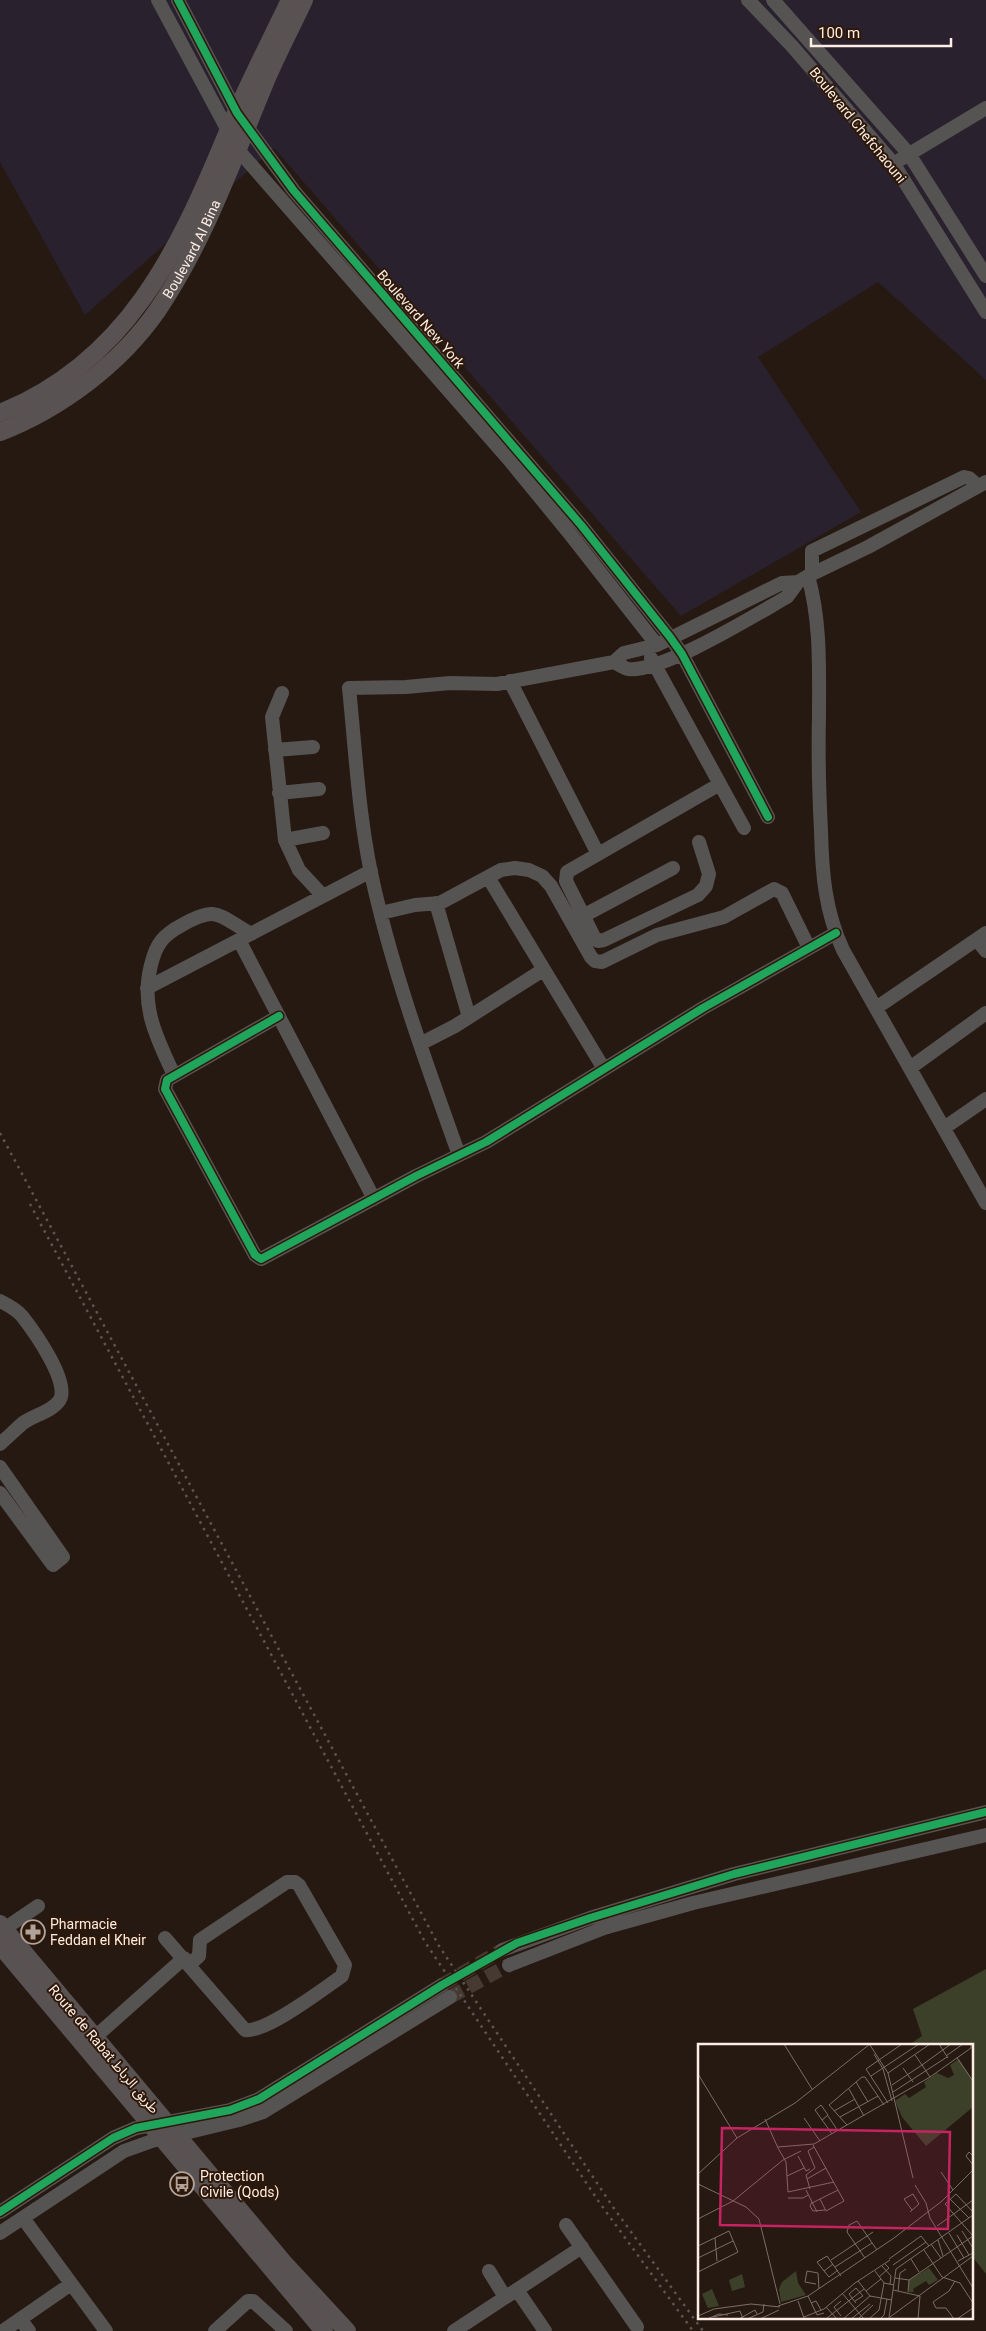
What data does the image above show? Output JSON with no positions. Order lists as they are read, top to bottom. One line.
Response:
{"streets":{"main road":["Boulevard Al Bina","Route de Rabat طريق الرباط"],"street":["Boulevard Chefchaouni","Boulevard New York"]},"crossings":[["Boulevard Al Bina","Boulevard New York"]],"places":{"pharmacy":["Pharmacie Feddan el Kheir"],"bus stop":["Protection Civile (Qods)"]},"scale_bar":"100 m"}
